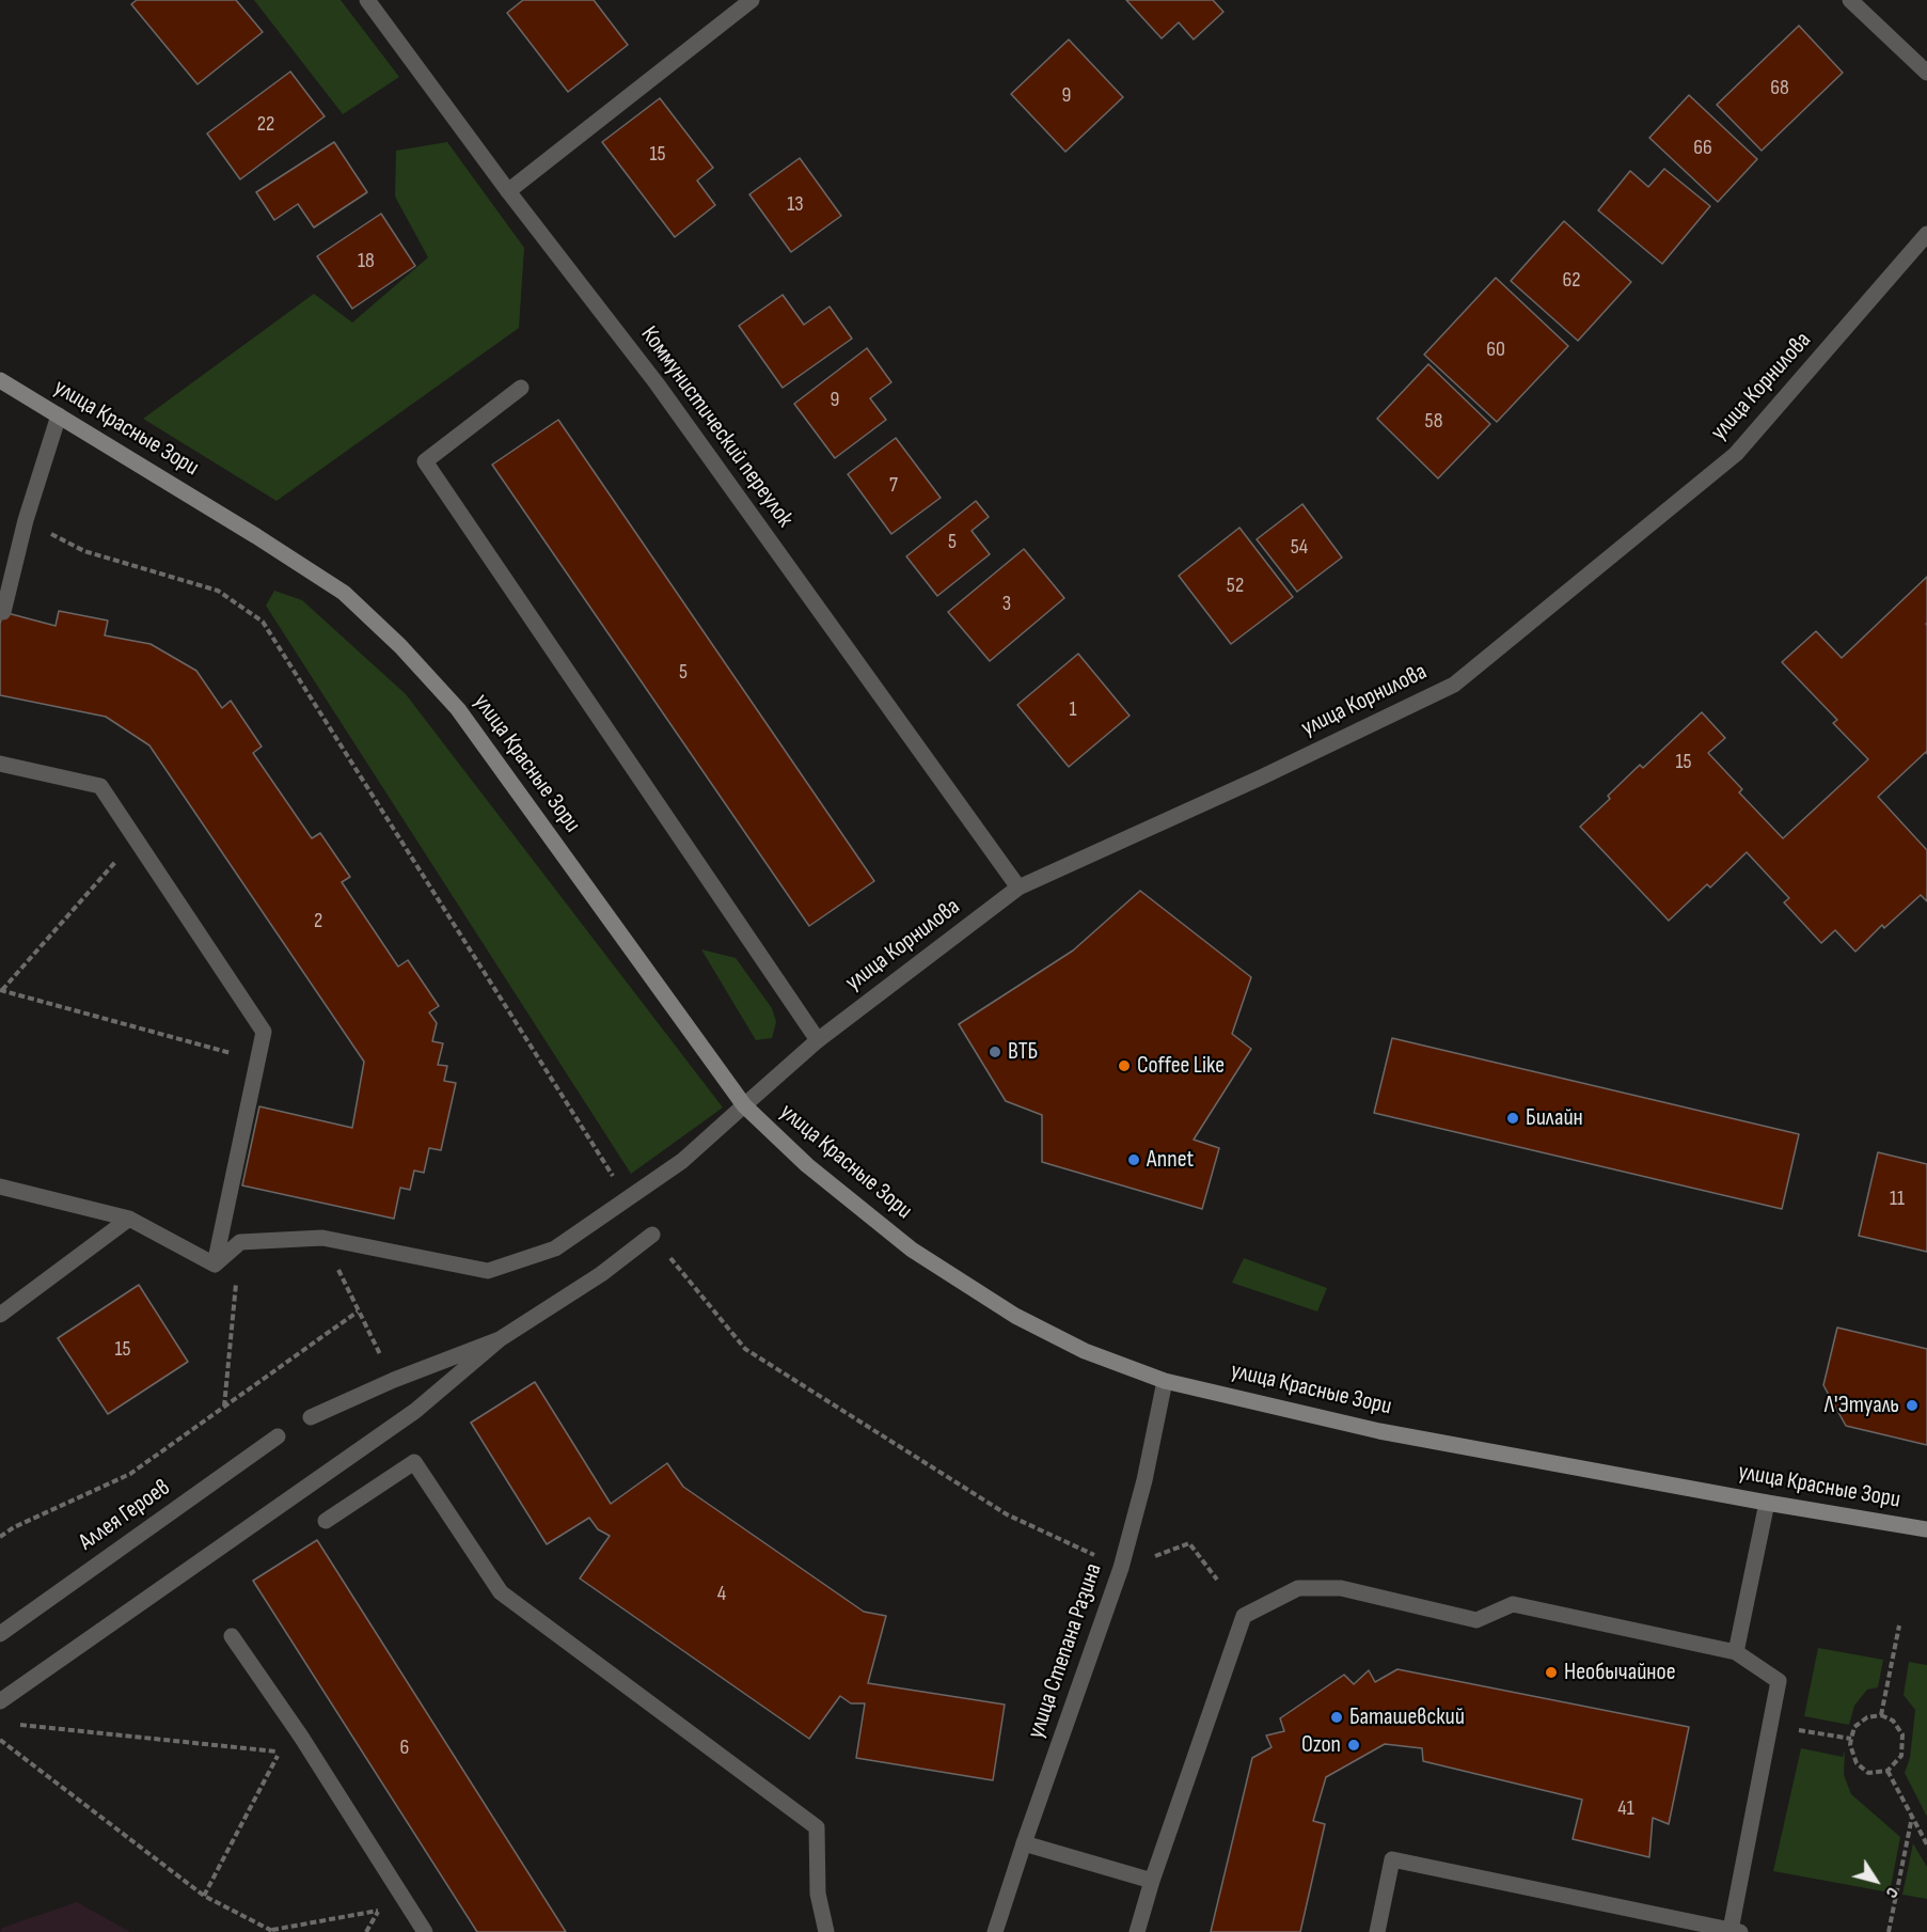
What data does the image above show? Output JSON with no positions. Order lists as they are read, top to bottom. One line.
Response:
{"streets":{"main road":["улица Красные Зори"],"street":["улица Корнилова","Коммунистический переулок","Аллея Героев","улица Степана Разина"]},"crossings":[["улица Корнилова","Коммунистический переулок"],["улица Корнилова","улица Красные Зори"],["улица Красные Зори","улица Степана Разина"]],"places":["ВТБ","Coffee Like","Билайн","Annet","Л'Этуаль","Необычайное","Баташевский","Ozon"],"house_numbers":["68","9","22","66","15","13","18","62","60","9","58","7","5","54","52","3","5","1","15","2","11","15","4","6","41"],"north":"bottom right"}
